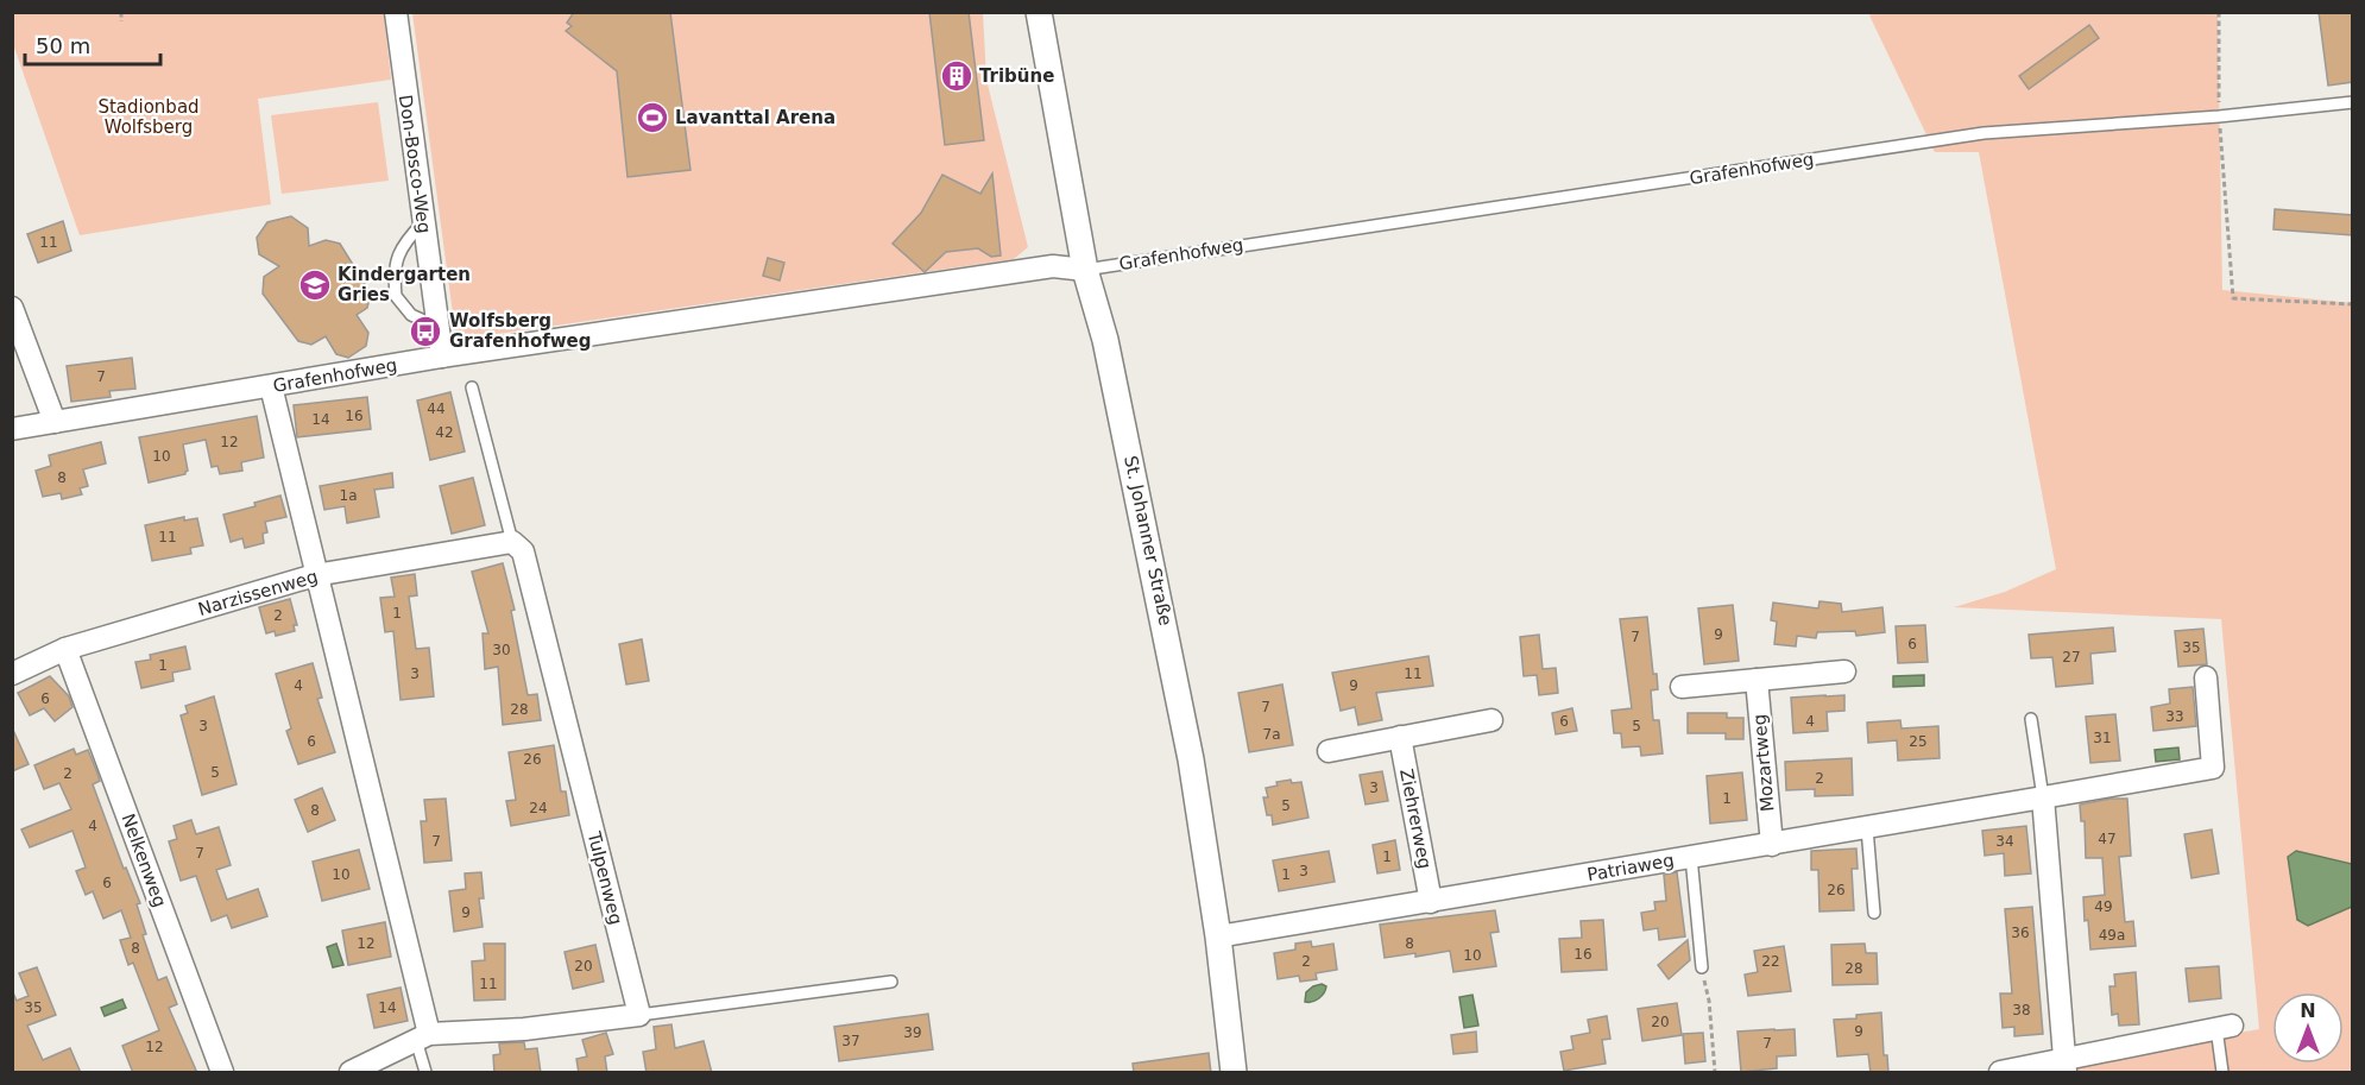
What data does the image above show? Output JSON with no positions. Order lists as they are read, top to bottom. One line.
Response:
{"streets":{"street":["Don-Bosco-Weg","Grafenhofweg","St. Johanner Straße","Narzissenweg","Mozartweg","Ziehrerweg","Nelkenweg","Patriaweg","Tulpenweg"]},"crossings":[["Don-Bosco-Weg","Grafenhofweg"],["Grafenhofweg","St. Johanner Straße"],["St. Johanner Straße","Patriaweg"],["Narzissenweg","Nelkenweg"],["Narzissenweg","Tulpenweg"],["Mozartweg","Patriaweg"],["Ziehrerweg","Patriaweg"]],"parks":["Stadionbad Wolfsberg"],"places":{"building":["Tribüne"],"sports":["Lavanttal Arena"],"school or university":["Kindergarten Gries"],"bus stop":["Wolfsberg Grafenhofweg"]},"house_numbers":["11","7","44","16","14","42","12","10","8","1a","11","1","2","9","7","6","35","30","27","1","3","11","4","9","6","7","28","33","6","4","3","5","7a","31","6","25","26","5","2","2","3","1","5","24","8","4","47","7","34","7","1","3","10","1","6","26","49","9","36","49a","12","8","8","16","10","2","22","20","28","11","35","14","38","20","9","39","37","7","12"],"scale_bar":"50 m","north":"top"}
